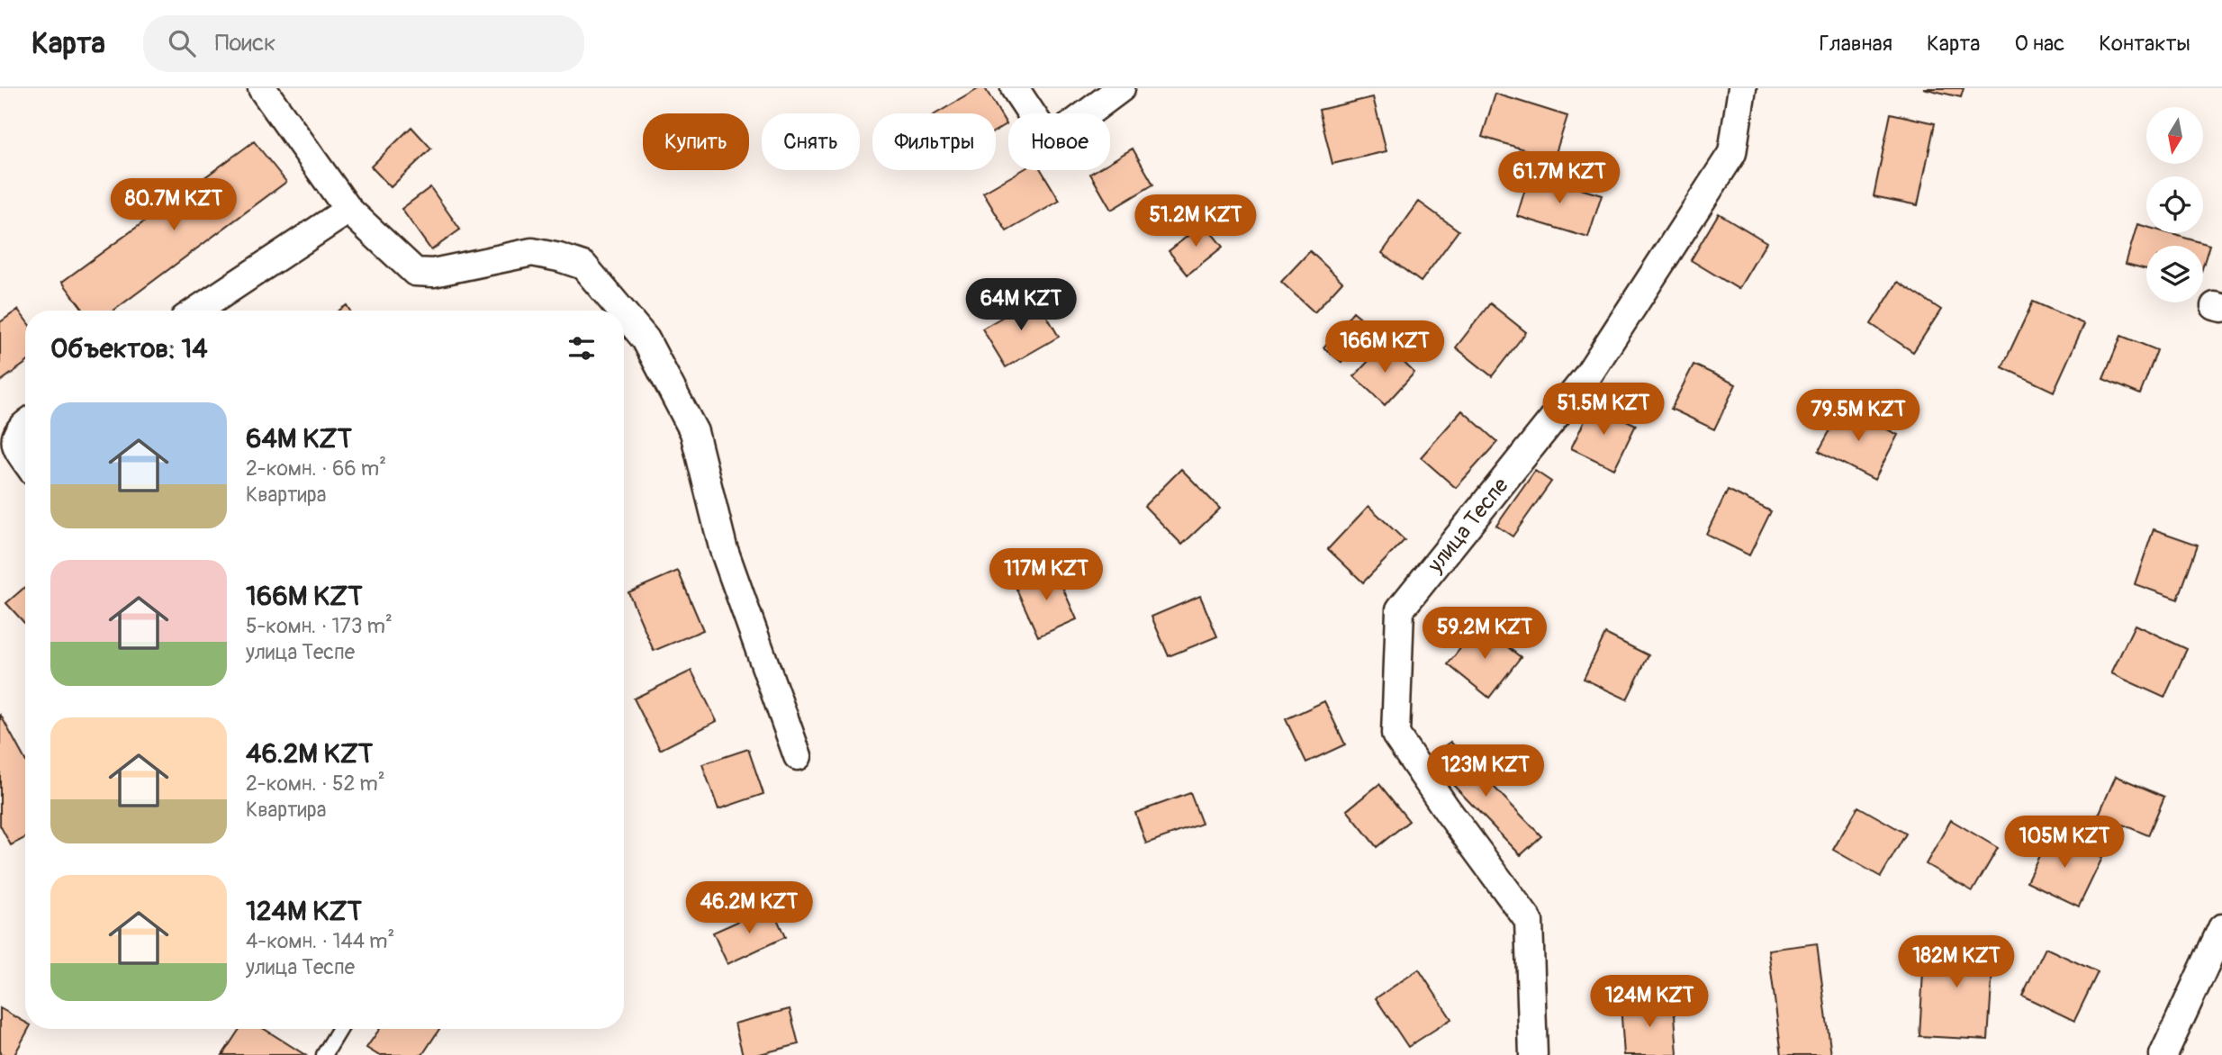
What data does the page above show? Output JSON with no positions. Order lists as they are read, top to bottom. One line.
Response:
{"streets":{"street":["улица Теспе"]},"north":"bottom","page":{"header":"Карта","search":"Поиск","nav":["Главная","Карта","О нас","Контакты"],"chip":["Купить","Снять","Фильтры","Новое"],"price":["61.7M KZT","80.7M KZT","51.2M KZT","64M KZT","166M KZT","51.5M KZT","79.5M KZT","117M KZT","59.2M KZT","123M KZT","105M KZT","46.2M KZT","182M KZT","124M KZT"],"heading":"Объектов: 14","list":[{"name":"64M KZT","note":"2-комн. · 66 m² · Квартира"},{"name":"166M KZT","note":"5-комн. · 173 m² · улица Теспе"},{"name":"46.2M KZT","note":"2-комн. · 52 m² · Квартира"},{"name":"124M KZT","note":"4-комн. · 144 m² · улица Теспе"}]}}
